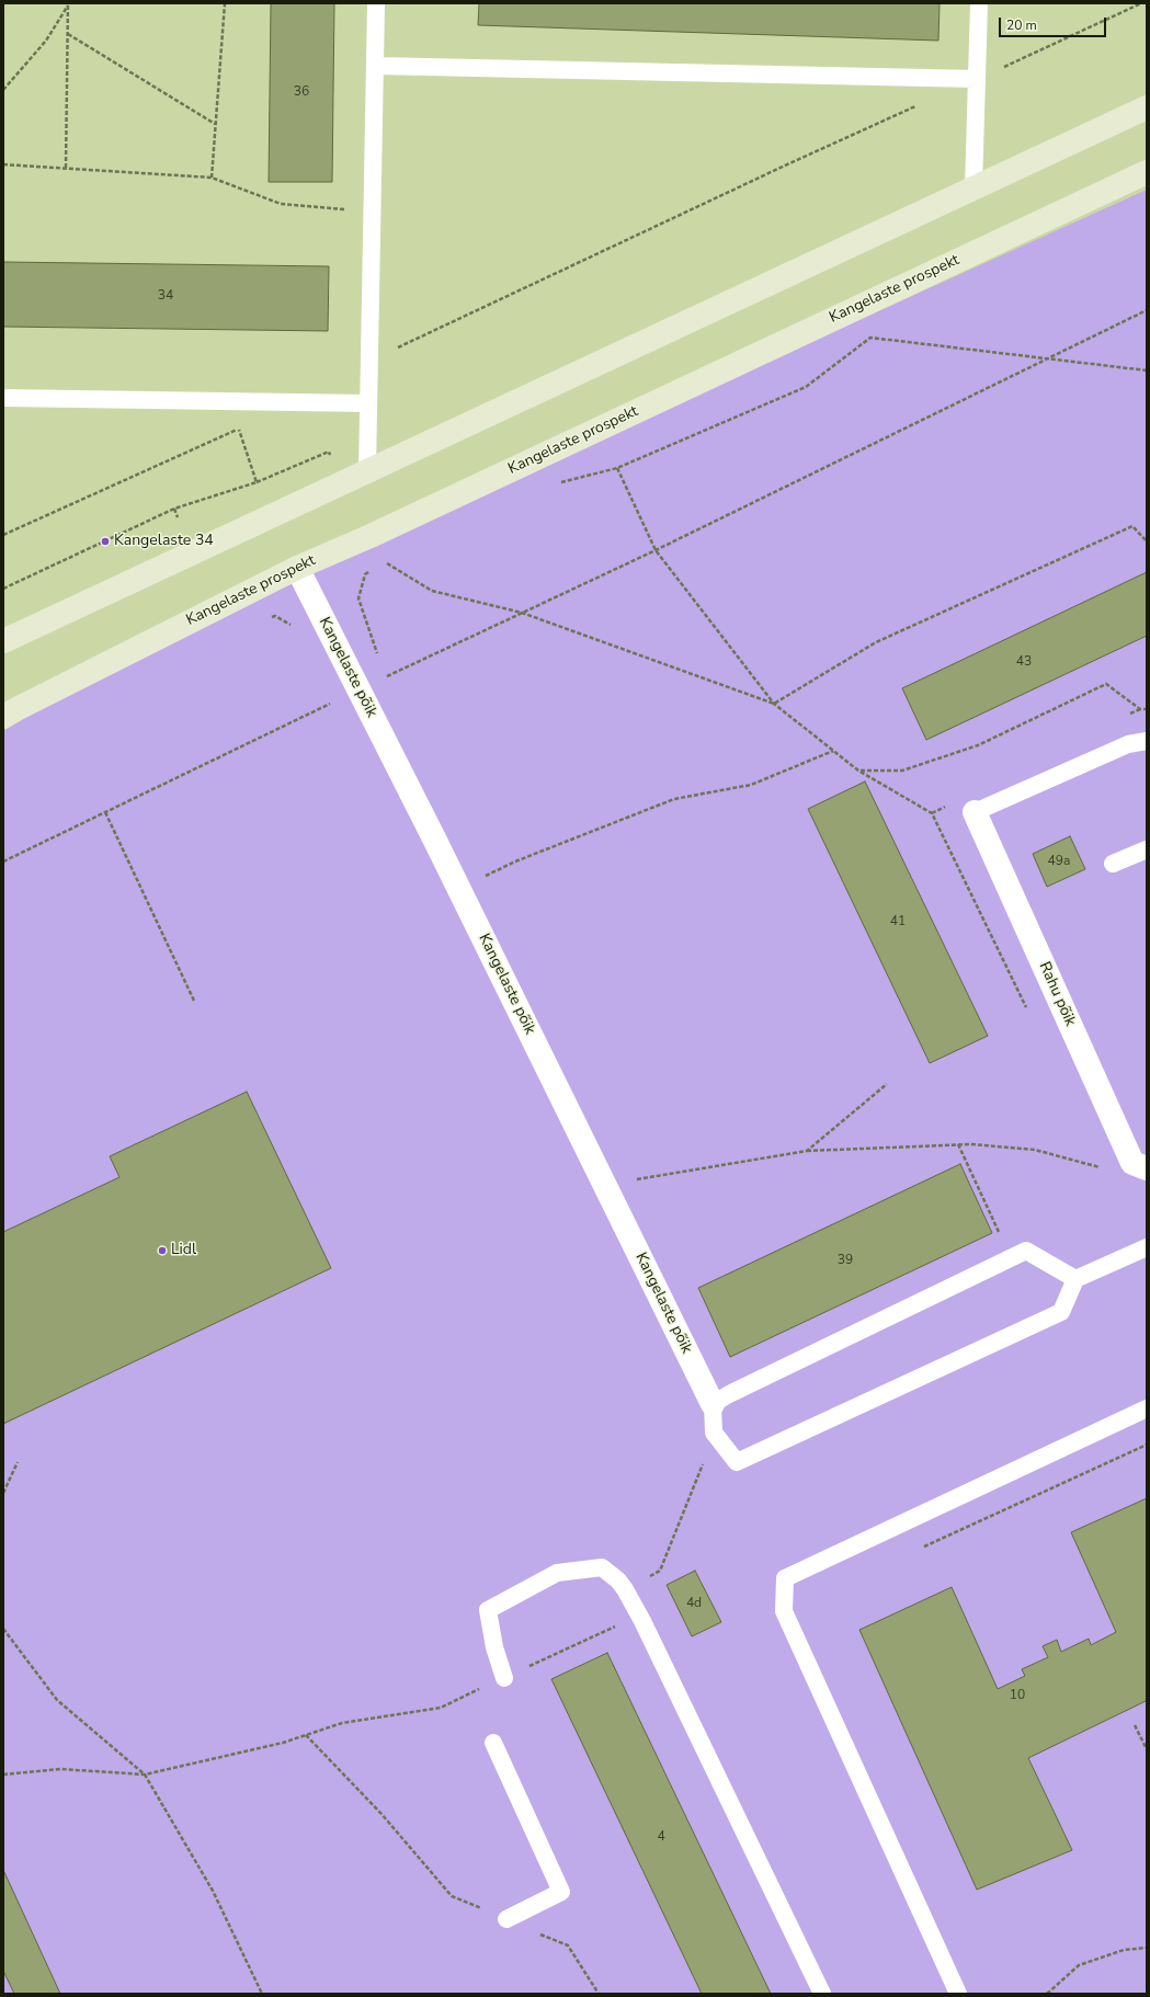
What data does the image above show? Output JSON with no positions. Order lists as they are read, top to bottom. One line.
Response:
{"streets":{"main road":["Kangelaste prospekt"],"street":["Kangelaste põik","Rahu põik"]},"crossings":[["Kangelaste prospekt","Kangelaste põik"]],"places":["Kangelaste 34","Lidl"],"house_numbers":["36","34","43","49a","41","39","4d","10","4"],"scale_bar":"20 m"}
